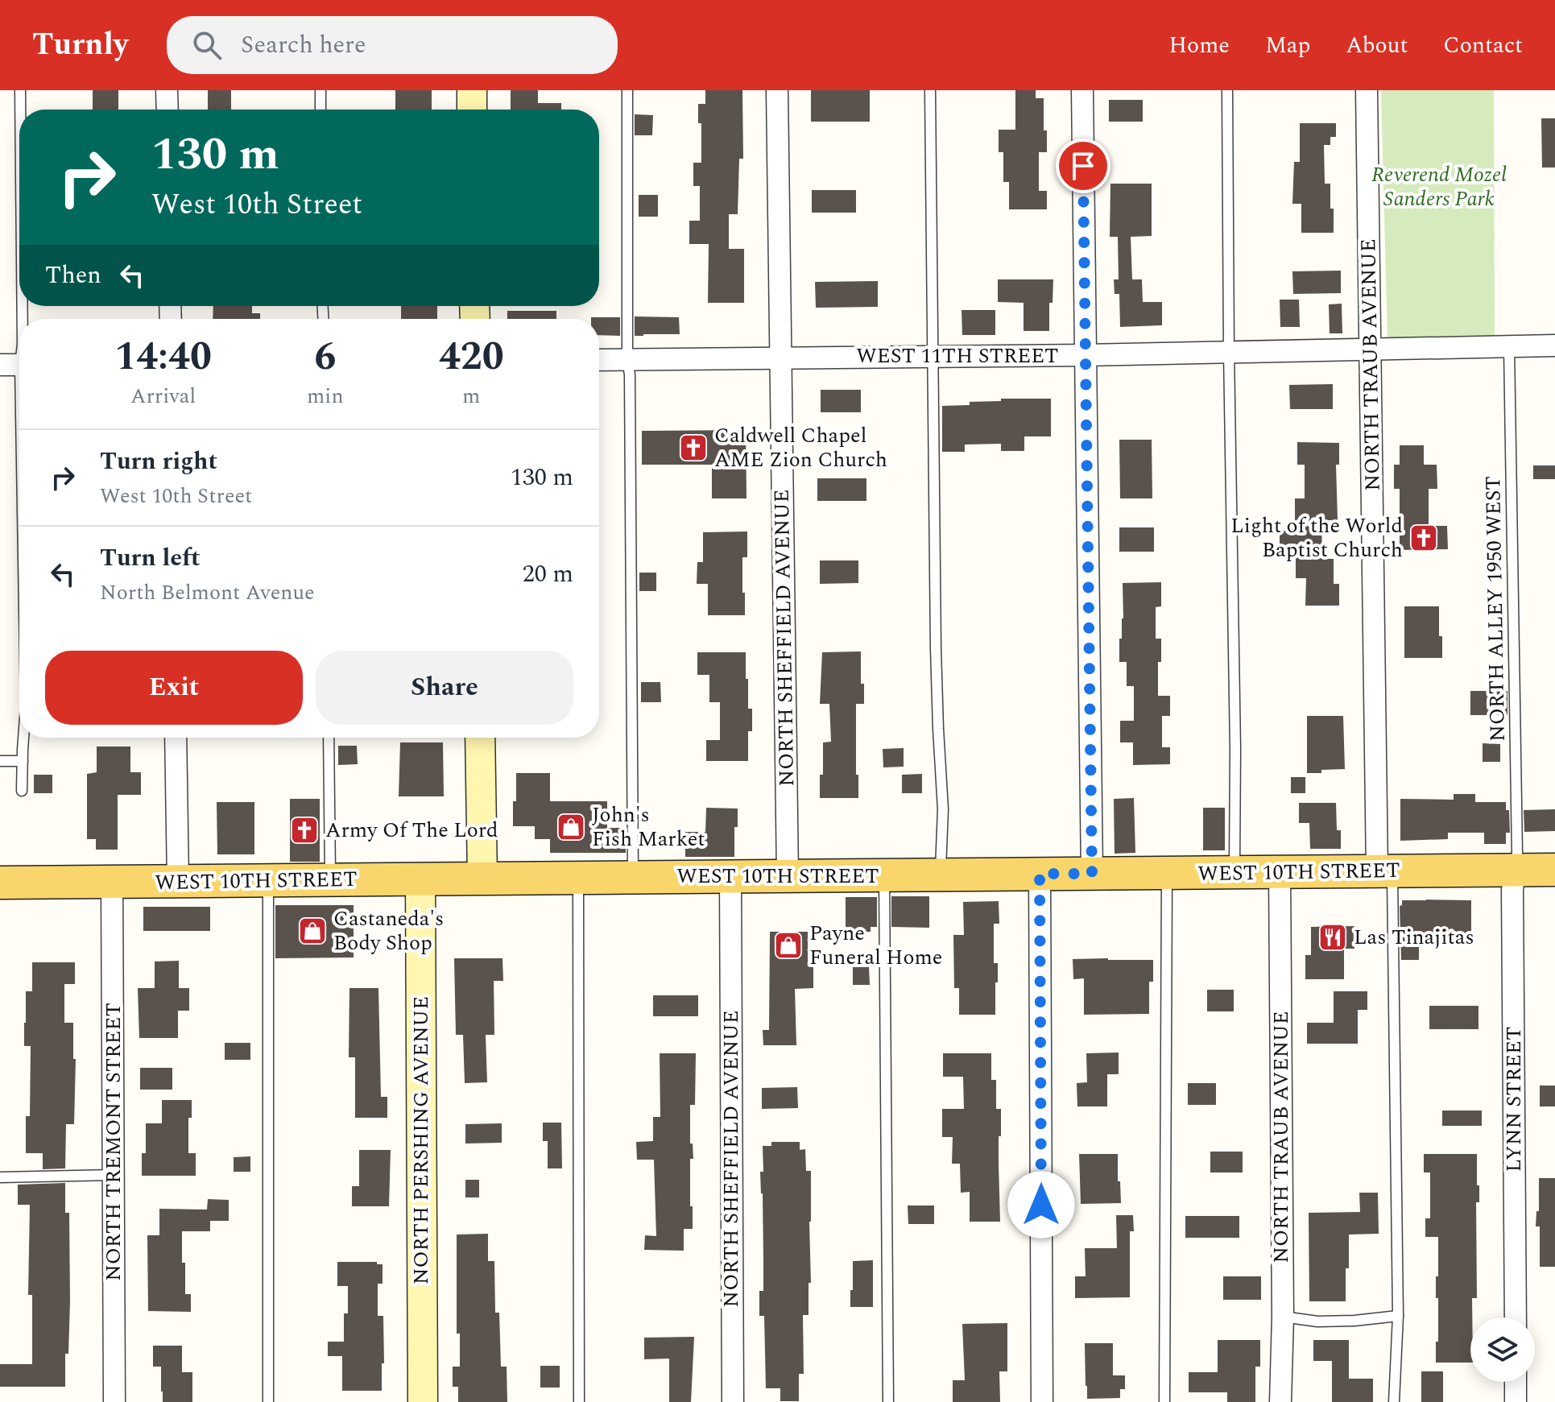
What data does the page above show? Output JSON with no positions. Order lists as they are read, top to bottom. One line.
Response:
{"streets":{"main road":["WEST 10TH STREET"],"street":["WEST 11TH STREET","NORTH TRAUB AVENUE","NORTH SHEFFIELD AVENUE","LYNN STREET","NORTH PERSHING AVENUE","NORTH TREMONT STREET"],"lane":["NORTH ALLEY 1950 WEST"]},"crossings":[["WEST 11TH STREET","NORTH TRAUB AVENUE"],["WEST 11TH STREET","NORTH ALLEY 1950 WEST"],["WEST 11TH STREET","NORTH SHEFFIELD AVENUE"],["NORTH TRAUB AVENUE","WEST 10TH STREET"],["NORTH ALLEY 1950 WEST","WEST 10TH STREET"],["NORTH ALLEY 1950 WEST","LYNN STREET"],["NORTH SHEFFIELD AVENUE","WEST 10TH STREET"],["WEST 10TH STREET","LYNN STREET"],["WEST 10TH STREET","NORTH PERSHING AVENUE"],["WEST 10TH STREET","NORTH TREMONT STREET"]],"parks":["Reverend Mozel Sanders Park"],"places":{"church":["Caldwell Chapel AME Zion Church","Light of the World Baptist Church","Army Of The Lord"],"shop":["John's Fish Market","Castaneda's Body Shop","Payne Funeral Home"],"restaurant":["Las Tinajitas"]},"page":{"header":"Turnly","search":"Search here","nav":["Home","Map","About","Contact"],"turn":["130 m","West 10th Street"],"then":"Then","eta":["14:40","Arrival","6","min","420","m"],"list":[{"name":"Turn right","note":"West 10th Street","value":"130 m"},{"name":"Turn left","note":"North Belmont Avenue","value":"20 m"}],"buttons":["Exit","Share"]}}
